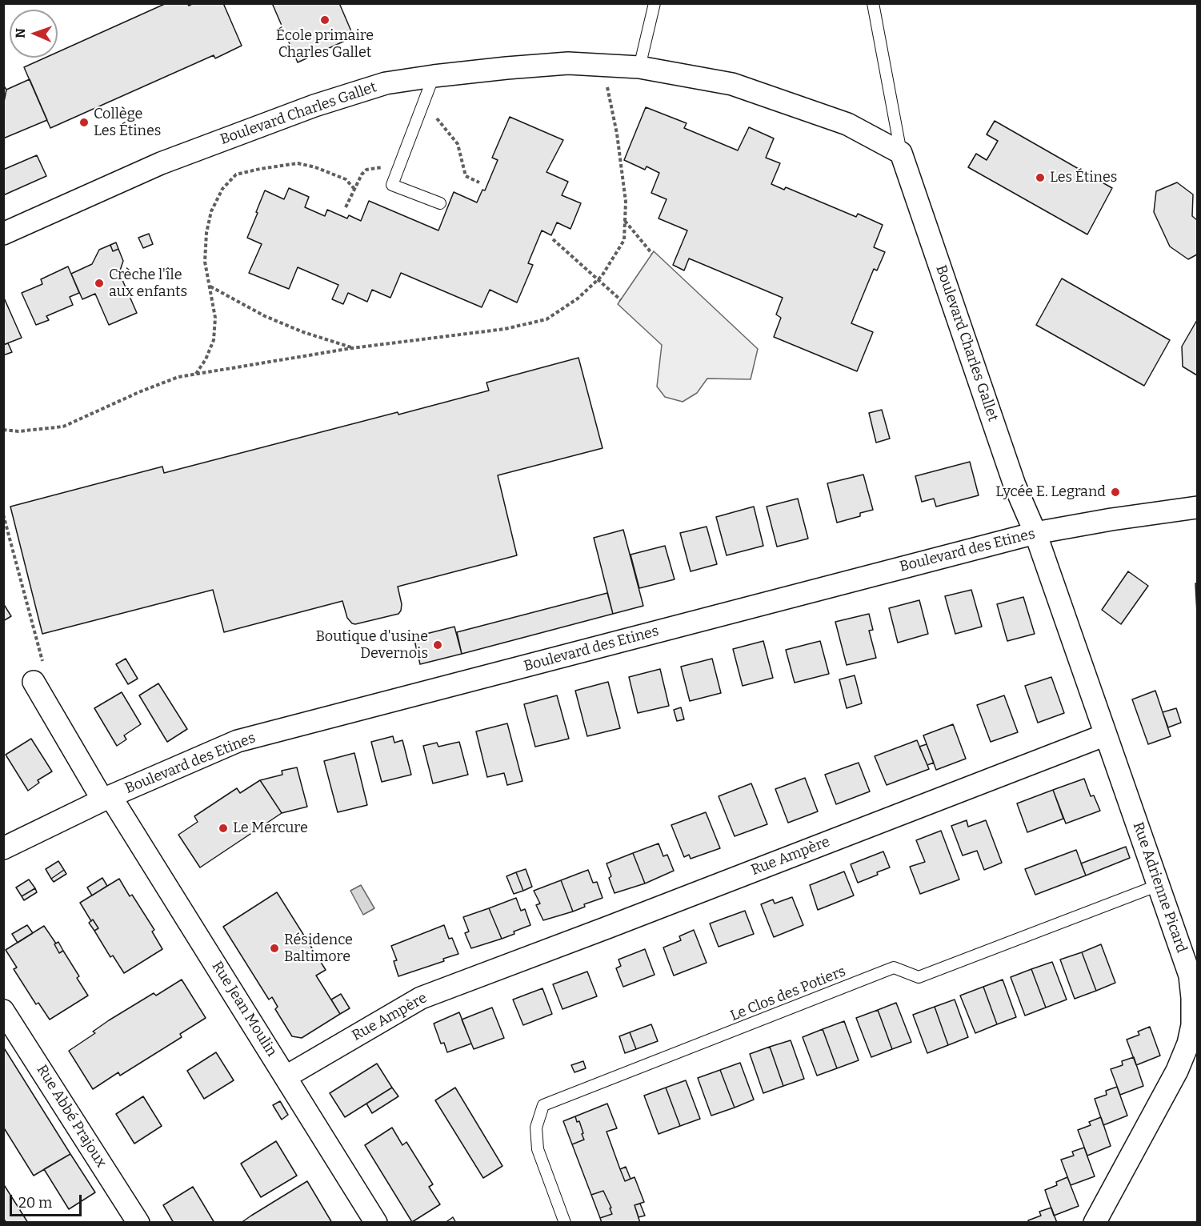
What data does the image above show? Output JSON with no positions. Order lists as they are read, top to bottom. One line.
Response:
{"streets":{"street":["Boulevard Charles Gallet","Boulevard des Etines","Rue Ampère","Rue Adrienne Picard","Rue Jean Moulin","Rue Abbé Prajoux"],"lane":["Le Clos des Potiers"]},"crossings":[["Boulevard Charles Gallet","Boulevard des Etines"],["Boulevard des Etines","Rue Jean Moulin"],["Rue Ampère","Rue Adrienne Picard"],["Rue Ampère","Rue Jean Moulin"],["Rue Adrienne Picard","Le Clos des Potiers"]],"places":["École primaire Charles Gallet","Collège Les Étines","Les Étines","Crèche l'île aux enfants","Lycée E. Legrand","Boutique d'usine Devernois","Le Mercure","Résidence Baltimore"],"scale_bar":"20 m","north":"left"}
